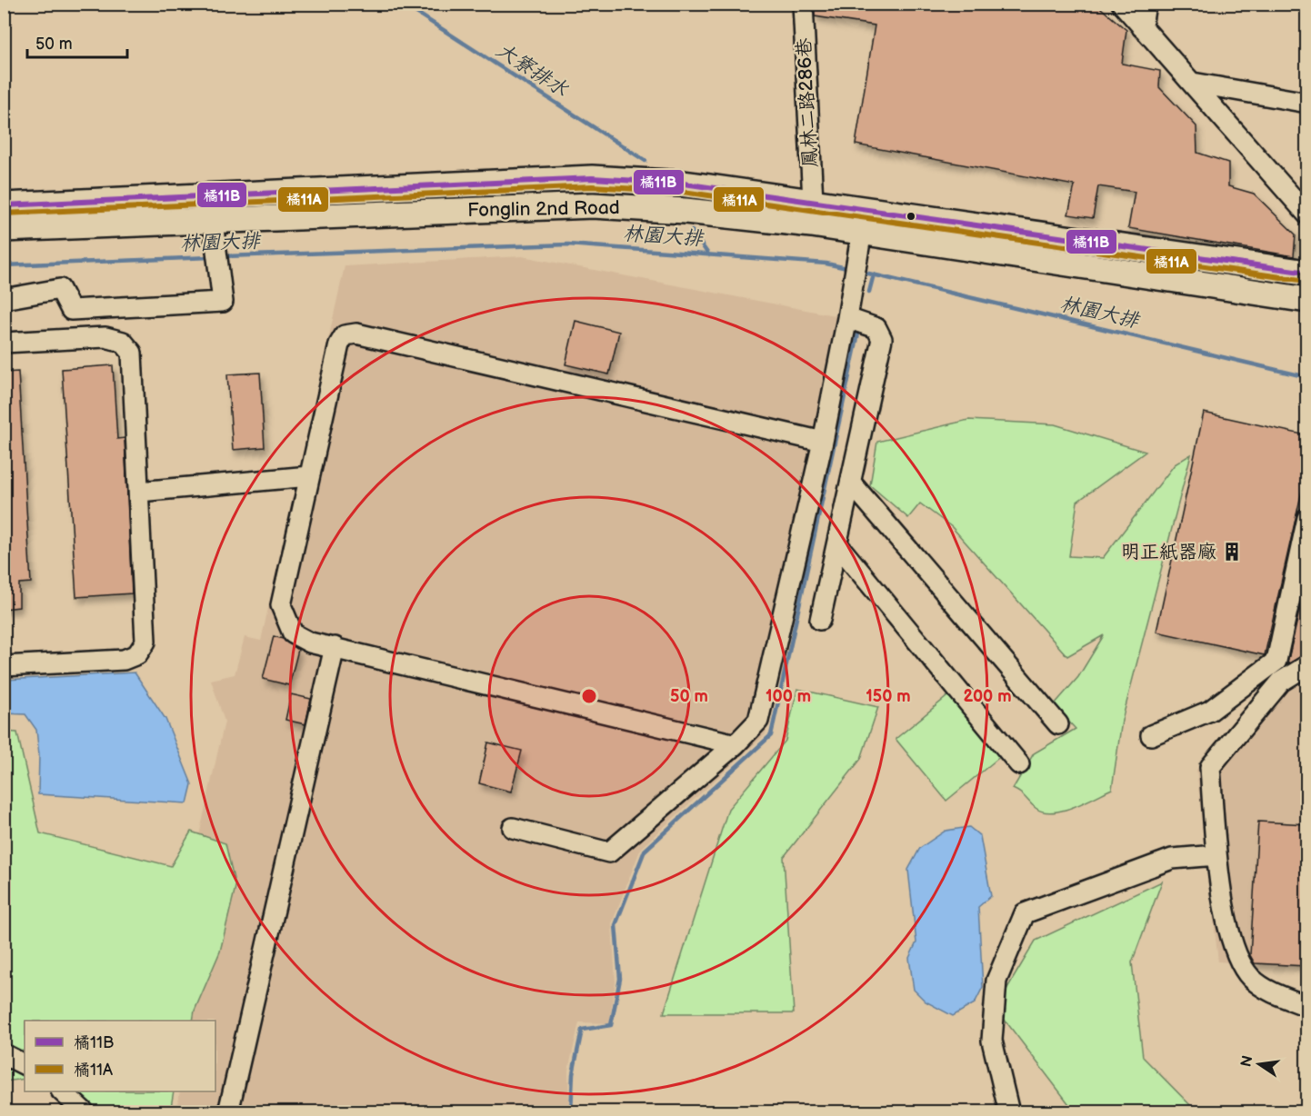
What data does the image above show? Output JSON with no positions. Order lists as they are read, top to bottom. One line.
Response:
{"streets":{"main road":["Fonglin 2nd Road"],"street":["鳳林二路286巷"]},"crossings":[["鳳林二路286巷","Fonglin 2nd Road"]],"water":["大寮排水","林園大排"],"places":{"building":["明正紙器廠"]},"lines":["transit line 橘11B","transit line 橘11A"],"legend":["橘11B","橘11A"],"scale_bar":"50 m","north":"left","rings":["50 m","100 m","150 m","200 m"]}
